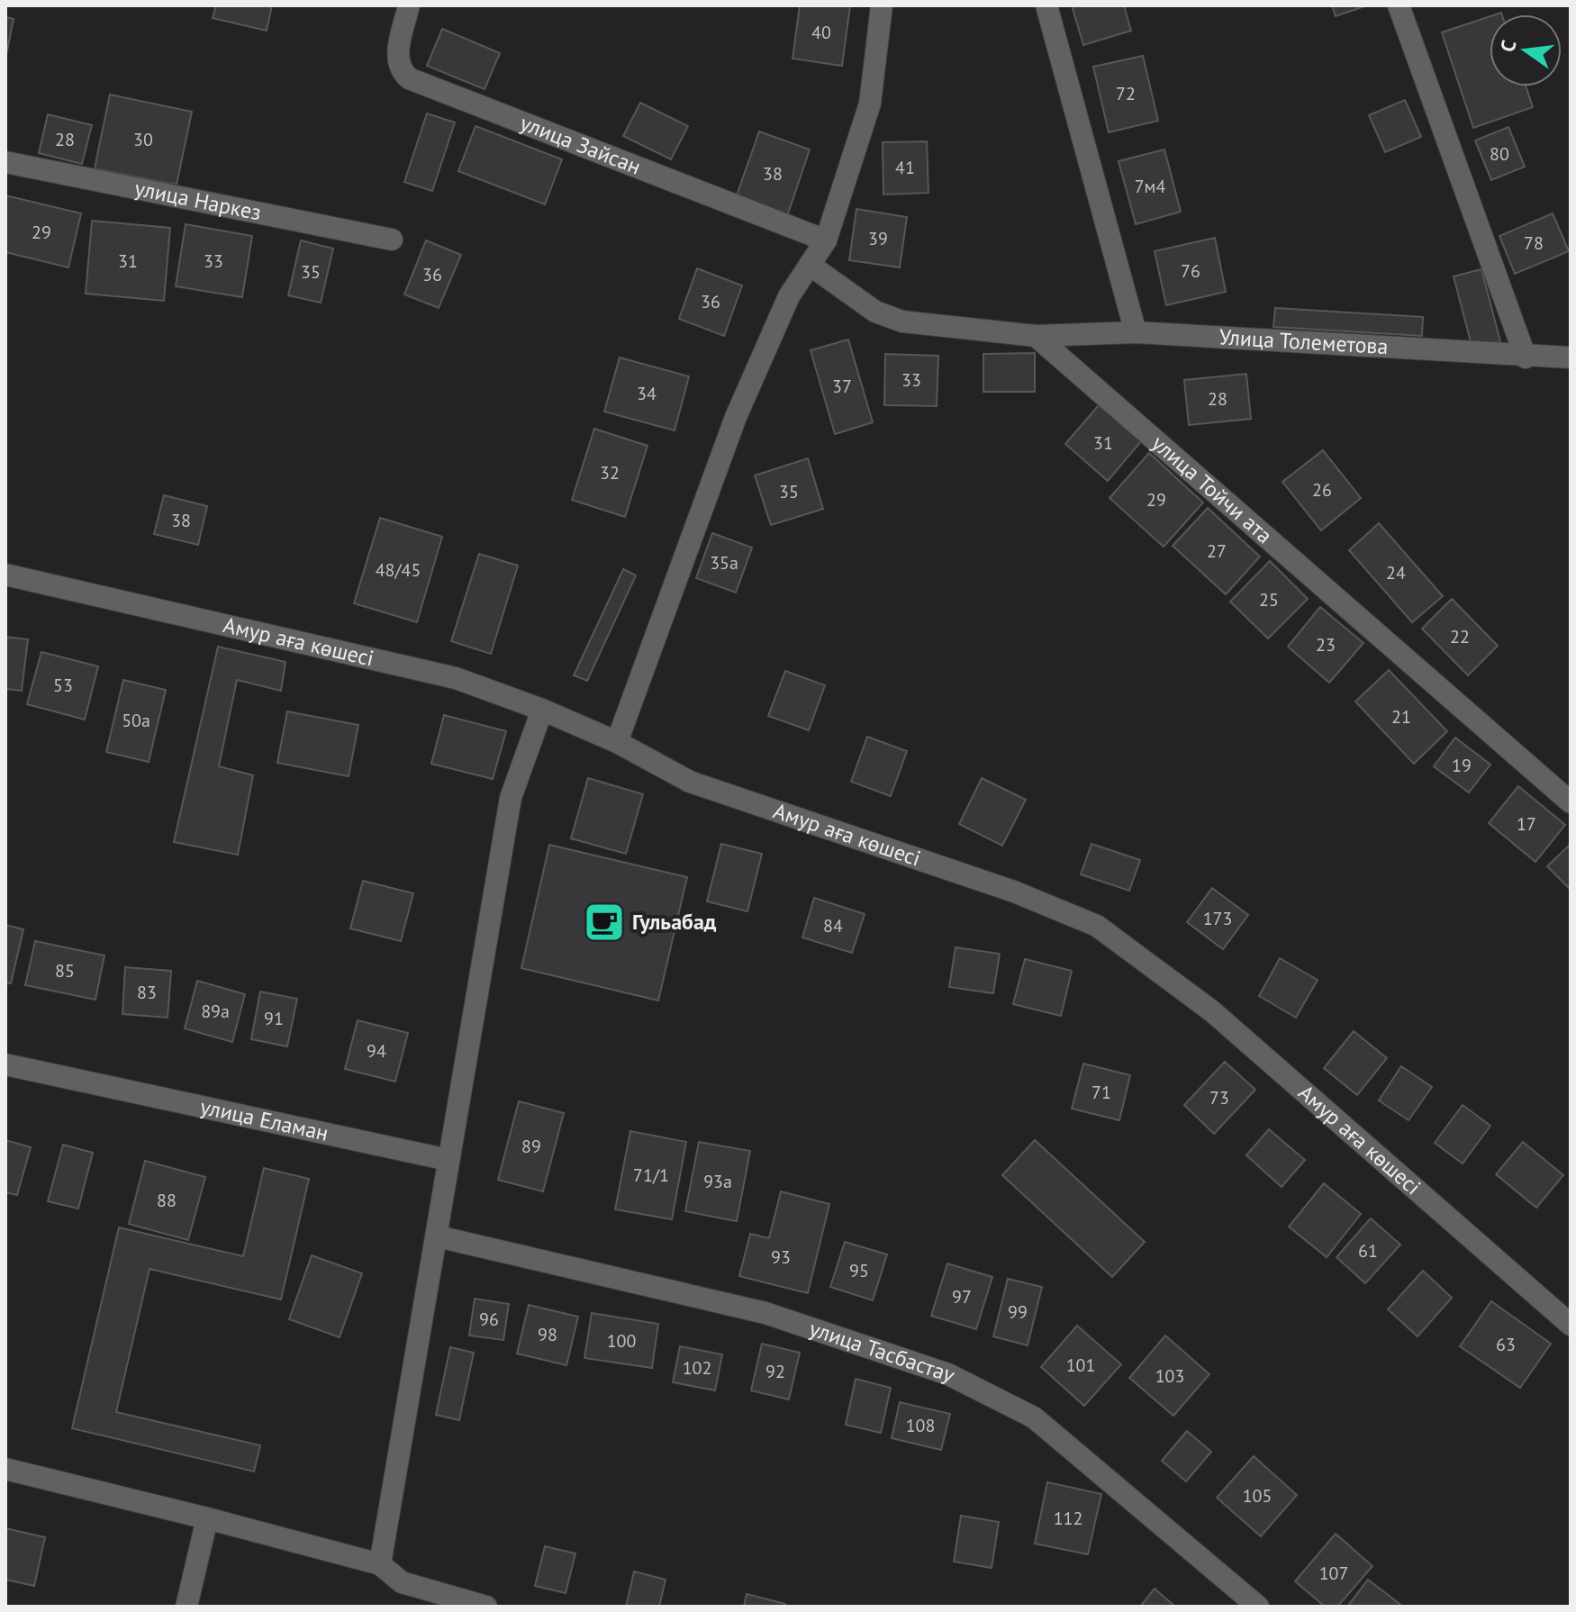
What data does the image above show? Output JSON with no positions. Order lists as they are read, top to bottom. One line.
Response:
{"streets":{"street":["улица Зайсан","улица Наркез","Улица Толеметова","улица Тойчи ата","Амур аға көшесі","улица Еламан","улица Тасбастау"]},"crossings":[["Улица Толеметова","улица Тойчи ата"]],"places":{"cafe":["Гульабад"]},"house_numbers":["40","72","28","30","80","41","38","7м4","29","39","78","31","33","76","35","36","36","33","37","34","28","31","32","26","35","29","38","27","35а","48/45","24","25","22","23","53","21","50а","19","17","173","84","85","83","89а","91","94","71","73","89","71/1","93а","88","61","93","95","97","99","96","98","100","63","101","102","92","103","108","105","112","107"],"north":"left"}
